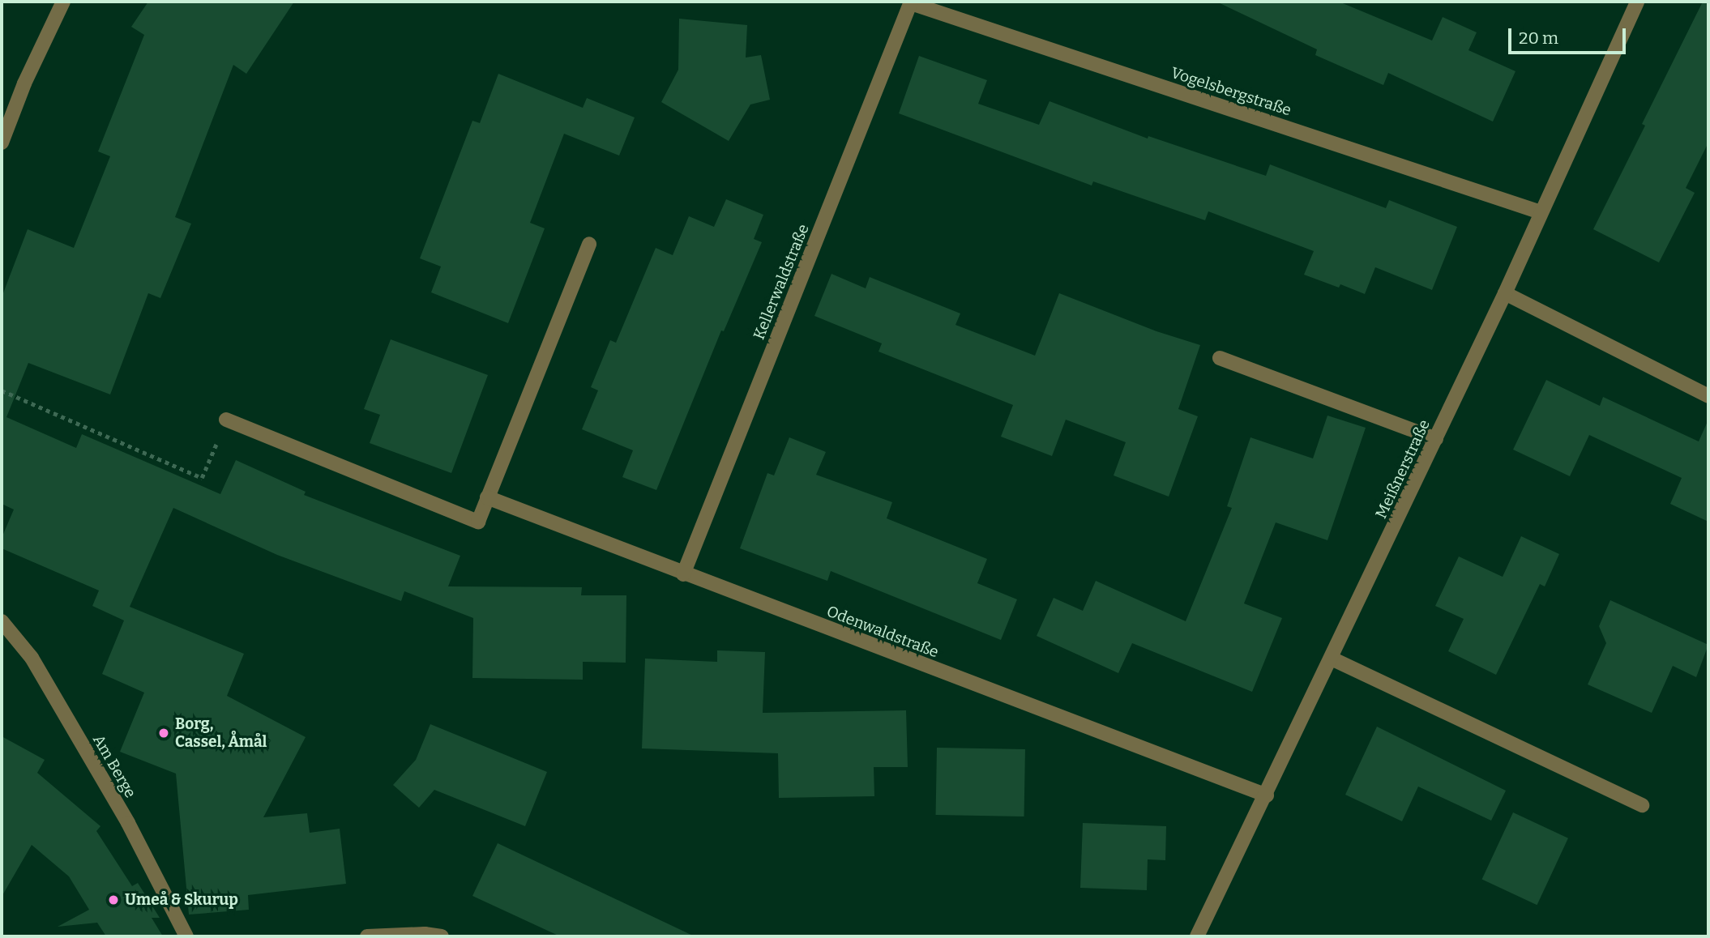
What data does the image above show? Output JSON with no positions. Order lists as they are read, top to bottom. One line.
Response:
{"streets":{"street":["Vogelsbergstraße","Kellerwaldstraße","Meißnerstraße","Odenwaldstraße","Am Berge"]},"crossings":[["Vogelsbergstraße","Kellerwaldstraße"],["Vogelsbergstraße","Meißnerstraße"],["Kellerwaldstraße","Odenwaldstraße"],["Meißnerstraße","Odenwaldstraße"]],"places":["Borg, Cassel, Åmål","Umeå & Skurup"],"scale_bar":"20 m"}
